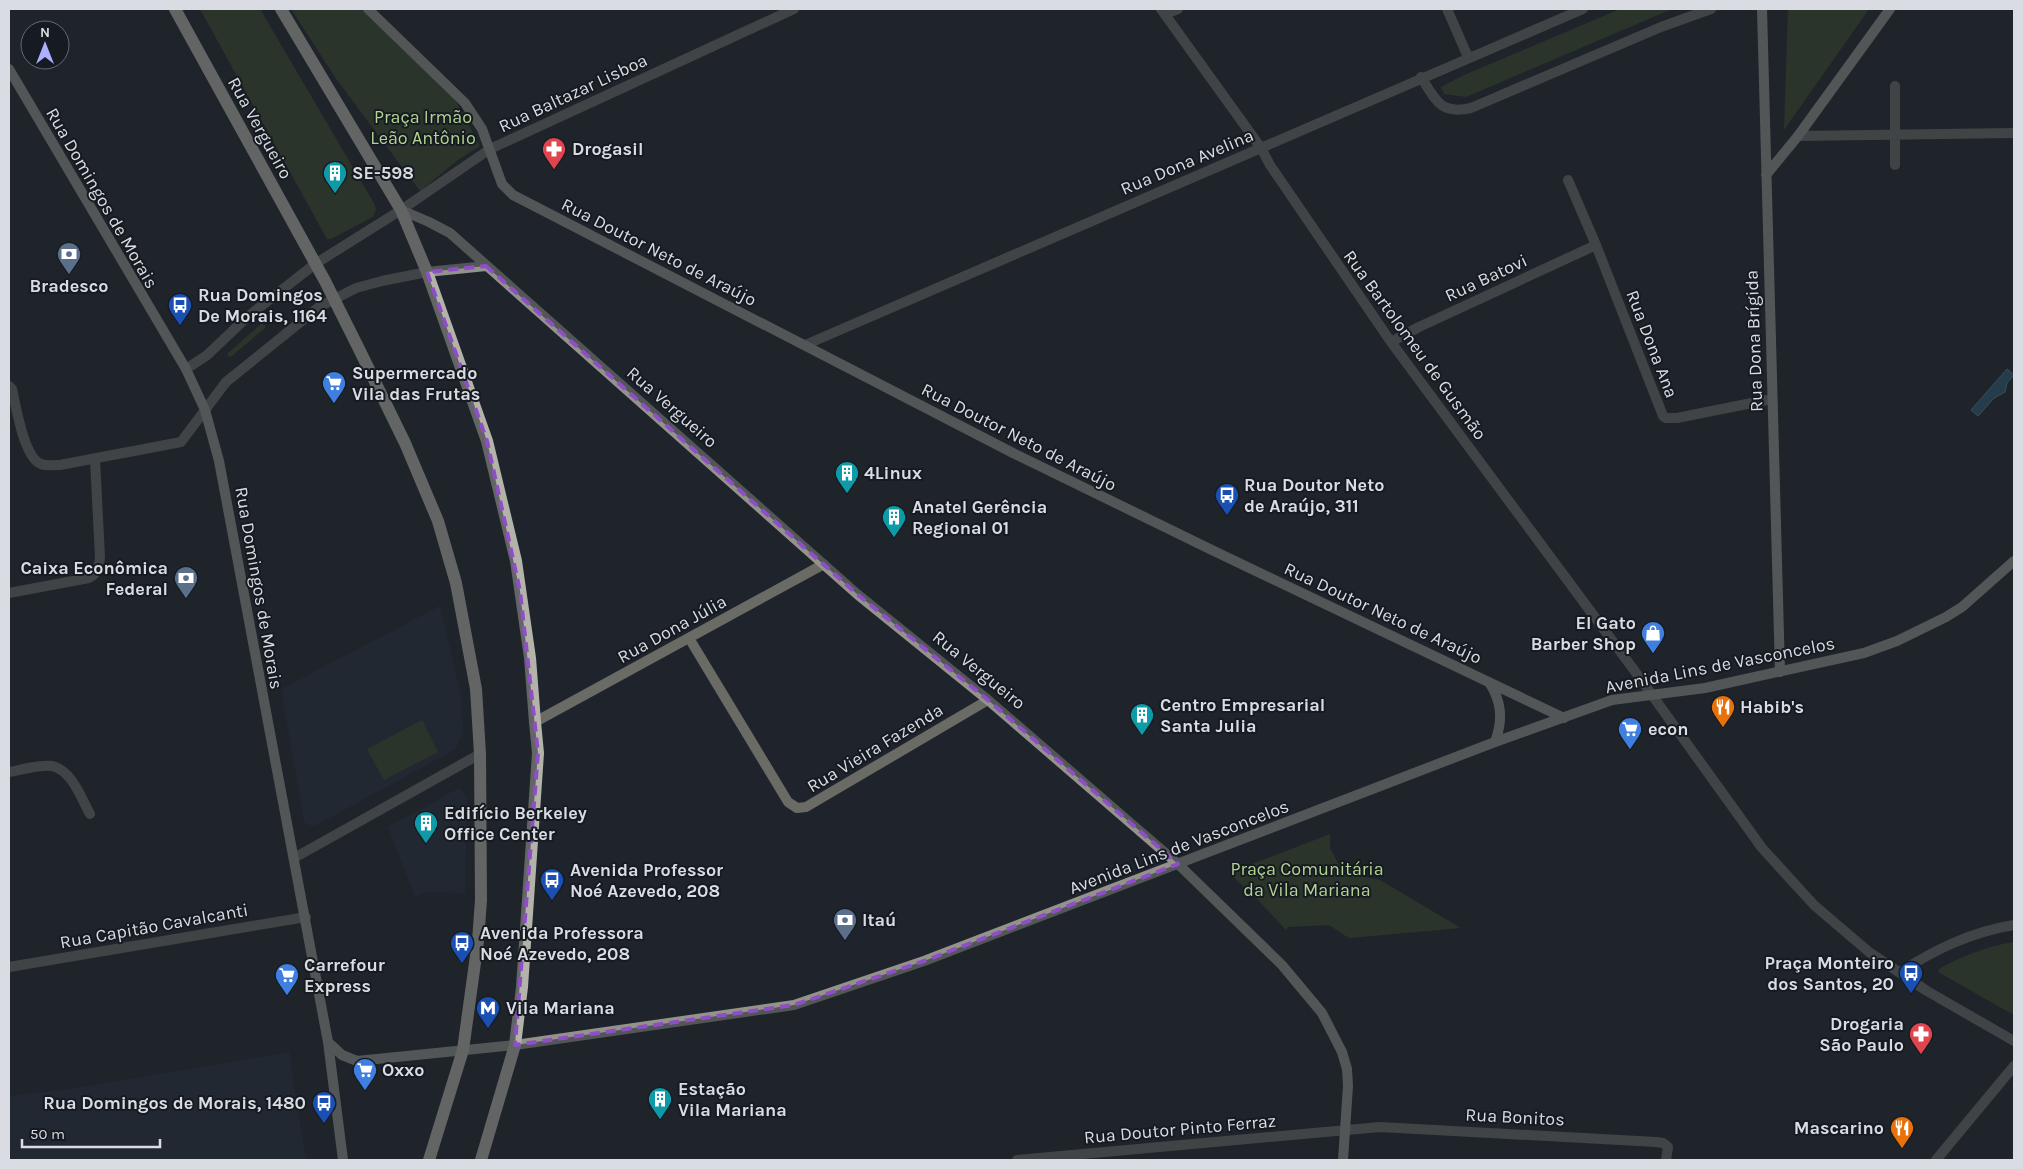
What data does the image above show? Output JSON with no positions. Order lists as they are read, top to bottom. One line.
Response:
{"streets":{"main road":["Rua Vergueiro"],"street":["Rua Baltazar Lisboa","Rua Dona Avelina","Rua Domingos de Morais","Rua Doutor Neto de Araújo","Rua Batovi","Rua Dona Brígida","Rua Dona Ana","Rua Bartolomeu de Gusmão","Rua Dona Júlia","Avenida Lins de Vasconcelos","Rua Vieira Fazenda","Rua Capitão Cavalcanti","Rua Bonitos","Rua Doutor Pinto Ferraz"]},"crossings":[["Rua Baltazar Lisboa","Rua Vergueiro"],["Rua Baltazar Lisboa","Rua Domingos de Morais"],["Rua Baltazar Lisboa","Rua Doutor Neto de Araújo"],["Rua Vergueiro","Rua Dona Júlia"],["Rua Vergueiro","Avenida Lins de Vasconcelos"],["Rua Vergueiro","Rua Vieira Fazenda"],["Rua Vergueiro","Rua Bonitos"],["Rua Vergueiro","Rua Doutor Pinto Ferraz"],["Rua Dona Avelina","Rua Doutor Neto de Araújo"],["Rua Dona Avelina","Rua Bartolomeu de Gusmão"],["Rua Domingos de Morais","Avenida Lins de Vasconcelos"],["Rua Domingos de Morais","Rua Capitão Cavalcanti"],["Rua Doutor Neto de Araújo","Avenida Lins de Vasconcelos"],["Rua Batovi","Rua Dona Ana"],["Rua Batovi","Rua Bartolomeu de Gusmão"],["Rua Dona Brígida","Rua Dona Ana"],["Rua Dona Brígida","Avenida Lins de Vasconcelos"],["Rua Bartolomeu de Gusmão","Avenida Lins de Vasconcelos"],["Rua Dona Júlia","Rua Vieira Fazenda"],["Rua Bonitos","Rua Doutor Pinto Ferraz"]],"parks":["Praça Irmão Leão Antônio","Praça Comunitária da Vila Mariana"],"places":{"pharmacy":["Drogasil","Drogaria São Paulo"],"building":["SE-598","4Linux","Anatel Gerência Regional 01","Centro Empresarial Santa Julia","Edifício Berkeley Office Center","Estação Vila Mariana"],"bank":["Bradesco","Caixa Econômica Federal","Itaú"],"bus stop":["Rua Domingos De Morais, 1164","Rua Doutor Neto de Araújo, 311","Avenida Professor Noé Azevedo, 208","Avenida Professora Noé Azevedo, 208","Praça Monteiro dos Santos, 20","Rua Domingos de Morais, 1480"],"supermarket":["Supermercado Vila das Frutas","econ","Carrefour Express","Oxxo"],"shop":["El Gato Barber Shop"],"restaurant":["Habib's","Mascarino"],"metro station":["Vila Mariana"]},"scale_bar":"50 m","north":"top"}
